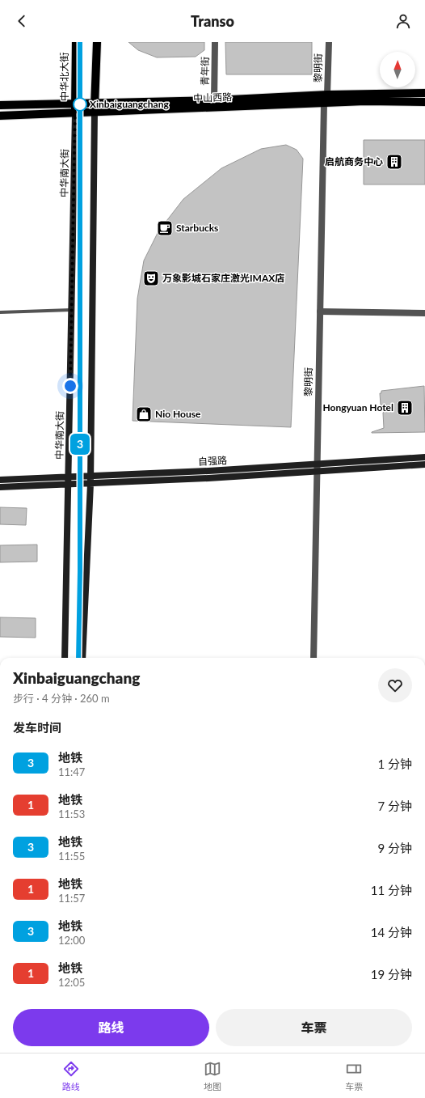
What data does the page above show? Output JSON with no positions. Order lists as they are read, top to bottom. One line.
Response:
{"streets":{"main road":["中华北大街","中山西路","中华南大街","自强路"],"street":["黎明街","青年街"]},"crossings":[["黎明街","中山西路"],["黎明街","自强路"],["青年街","中山西路"],["中华北大街","中山西路"],["中华北大街","中华南大街"],["中山西路","中华南大街"],["中华南大街","自强路"]],"places":{"other":["Xinbaiguangchang"],"building":["启航商务中心","Hongyuan Hotel"],"cafe":["Starbucks"],"theatre":["万象影城石家庄激光IMAX店"],"shop":["Nio House"]},"lines":["metro line 3"],"north":"top","page":{"header":"Transo","on_map":"3","heading":[["Xinbaiguangchang","步行 · 4 分钟 · 260 m"],"发车时间"],"list":[{"mark":"3","name":"地铁","note":"11:47","value":"1 分钟"},{"mark":"1","name":"地铁","note":"11:53","value":"7 分钟"},{"mark":"3","name":"地铁","note":"11:55","value":"9 分钟"},{"mark":"1","name":"地铁","note":"11:57","value":"11 分钟"},{"mark":"3","name":"地铁","note":"12:00","value":"14 分钟"},{"mark":"1","name":"地铁","note":"12:05","value":"19 分钟"}],"buttons":["路线","车票"],"tabs":["路线","地图","车票"]}}
